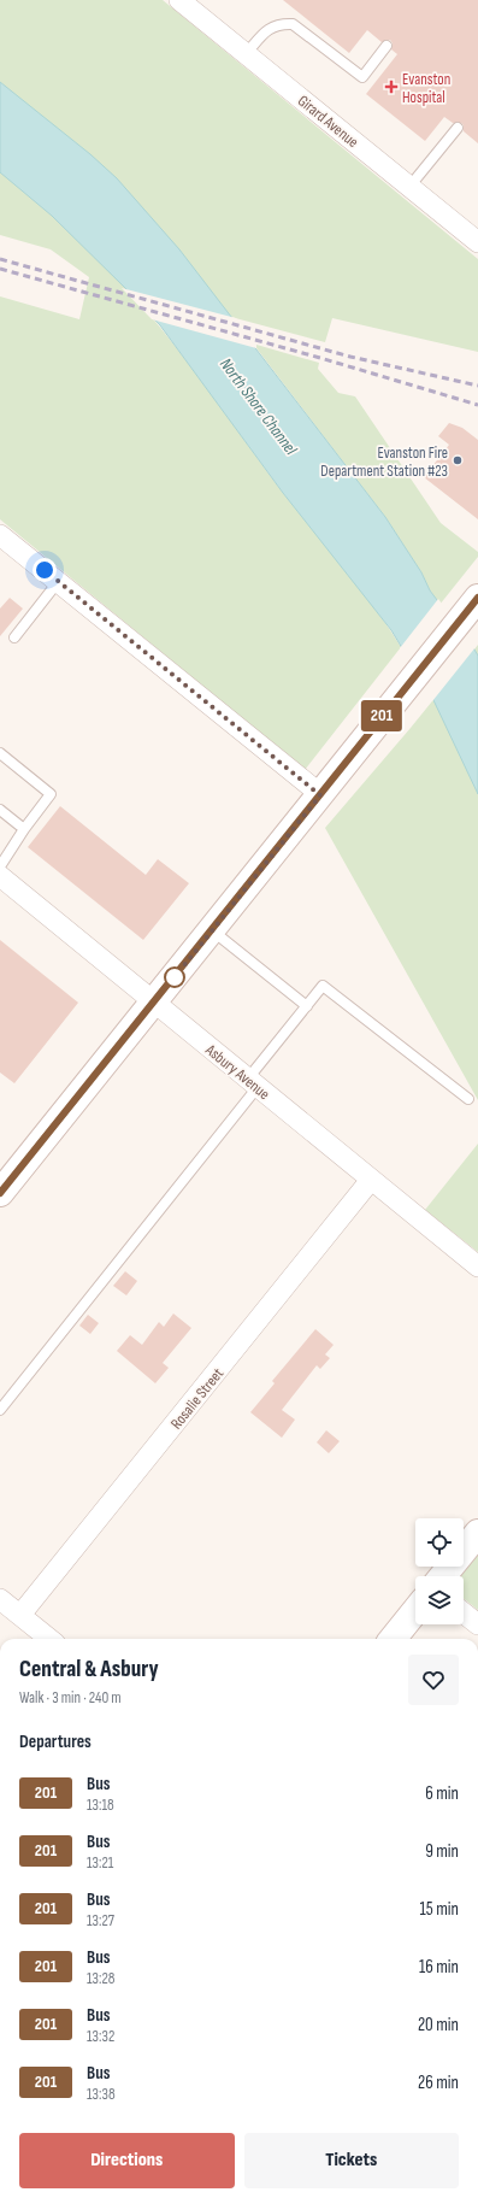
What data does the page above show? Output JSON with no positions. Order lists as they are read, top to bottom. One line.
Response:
{"streets":{"street":["Girard Avenue","Asbury Avenue","Rosalie Street"]},"crossings":[["Asbury Avenue","Rosalie Street"]],"water":["North Shore Channel"],"places":{"health":["Evanston Hospital"],"other":["Evanston Fire Department Station #23"]},"lines":["bus line 201"],"page":{"on_map":"201","heading":[["Central & Asbury","Walk · 3 min · 240 m"],"Departures"],"list":[{"mark":"201","name":"Bus","note":"13:18","value":"6 min"},{"mark":"201","name":"Bus","note":"13:21","value":"9 min"},{"mark":"201","name":"Bus","note":"13:27","value":"15 min"},{"mark":"201","name":"Bus","note":"13:28","value":"16 min"},{"mark":"201","name":"Bus","note":"13:32","value":"20 min"},{"mark":"201","name":"Bus","note":"13:38","value":"26 min"}],"buttons":["Directions","Tickets"]}}
